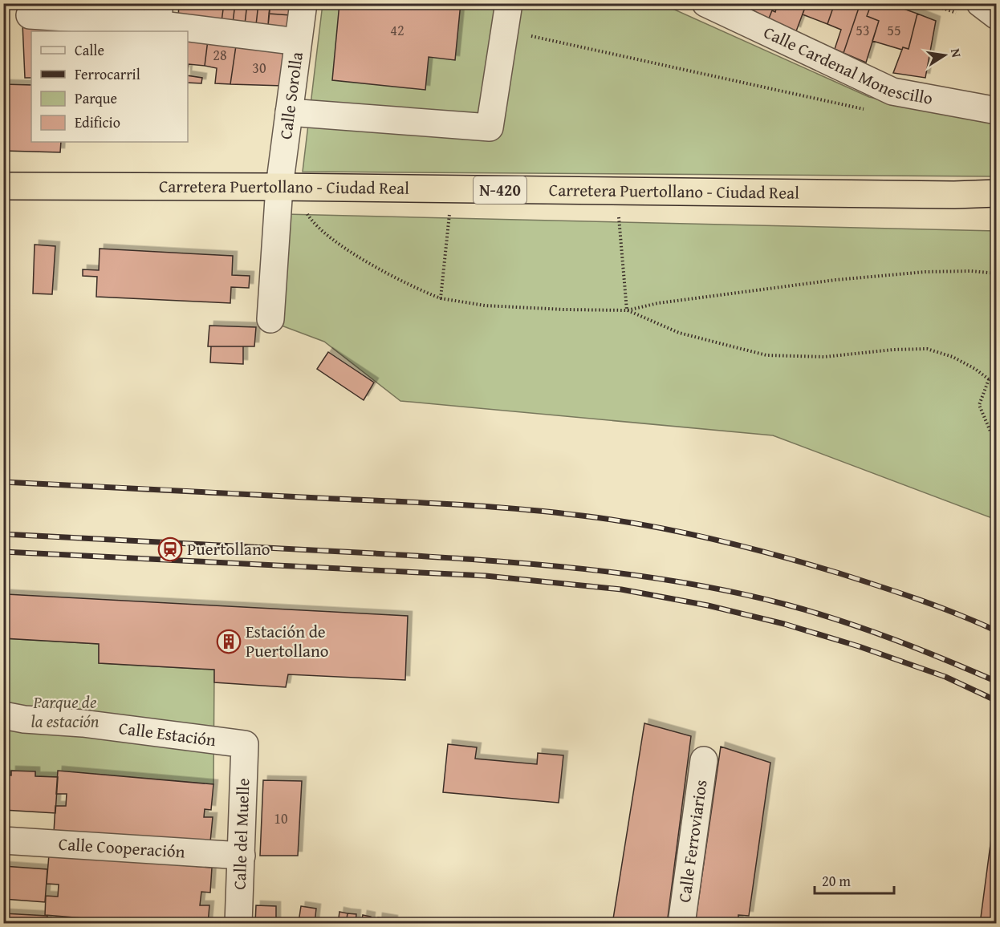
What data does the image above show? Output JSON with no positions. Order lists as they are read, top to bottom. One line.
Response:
{"streets":{"highway":["Carretera Puertollano - Ciudad Real","N-420"],"street":["Calle Cardenal Monescillo","Calle Sorolla","Calle Estación","Calle del Muelle","Calle Ferroviarios","Calle Cooperación"]},"crossings":[["Calle Sorolla","Carretera Puertollano - Ciudad Real"],["Calle Estación","Calle del Muelle"],["Calle del Muelle","Calle Cooperación"]],"parks":["Parque de la estación"],"places":{"station":["Puertollano"],"building":["Estación de Puertollano"]},"house_numbers":["42","53","55","28","30","10"],"legend":["Calle","Ferrocarril","Parque","Edificio"],"scale_bar":"20 m","north":"right"}
